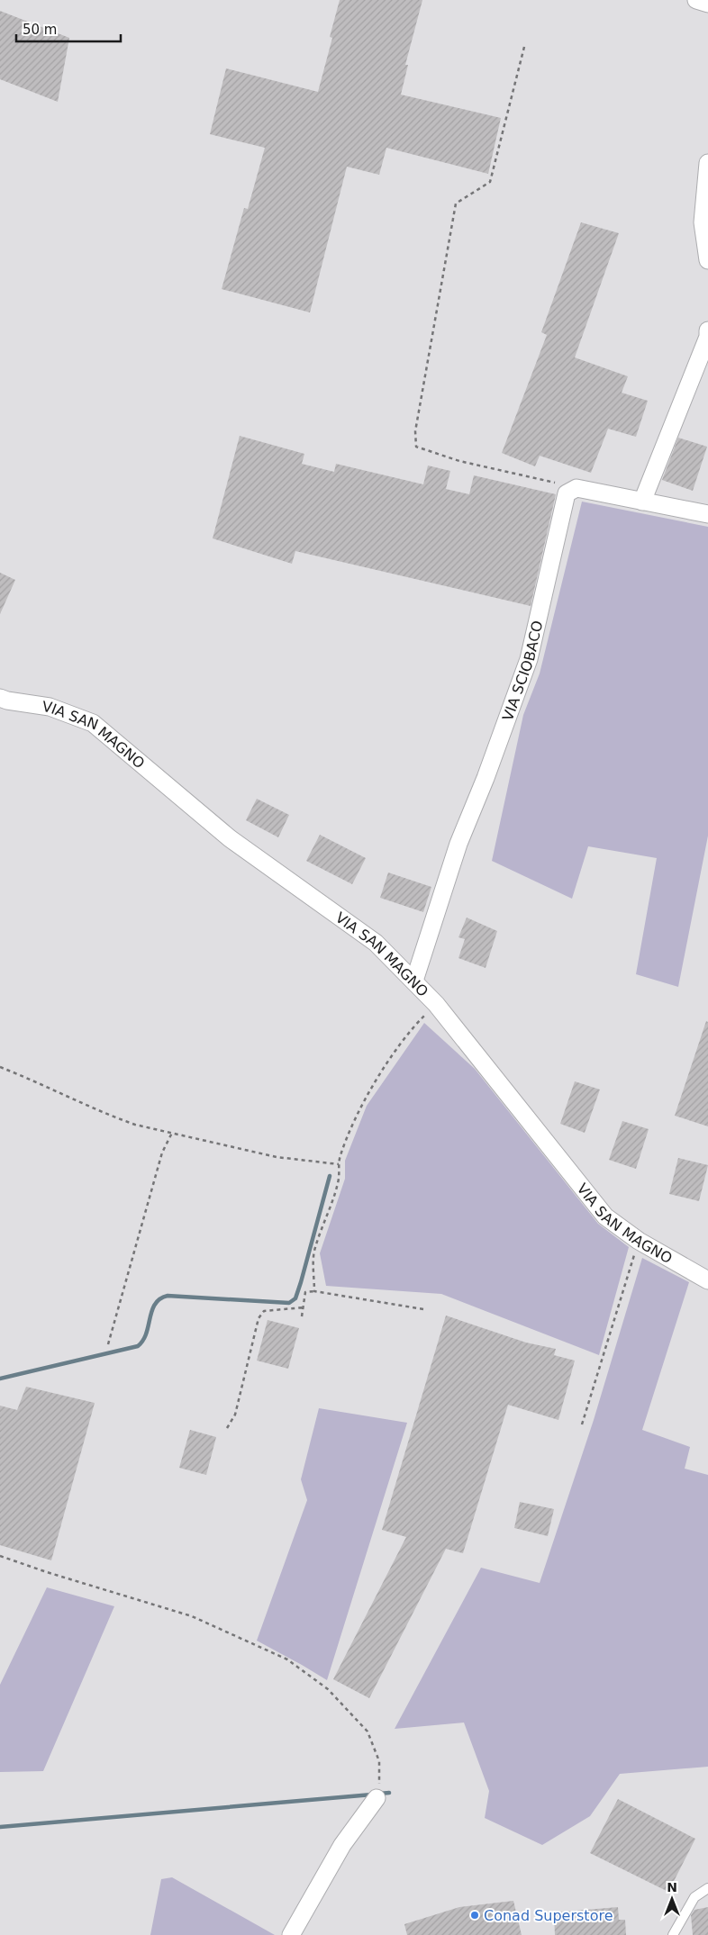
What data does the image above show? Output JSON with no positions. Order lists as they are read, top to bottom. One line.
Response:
{"streets":{"street":["VIA SCIOBACO","VIA SAN MAGNO"]},"crossings":[["VIA SCIOBACO","VIA SAN MAGNO"]],"places":["Conad Superstore"],"scale_bar":"50 m","north":"top"}
